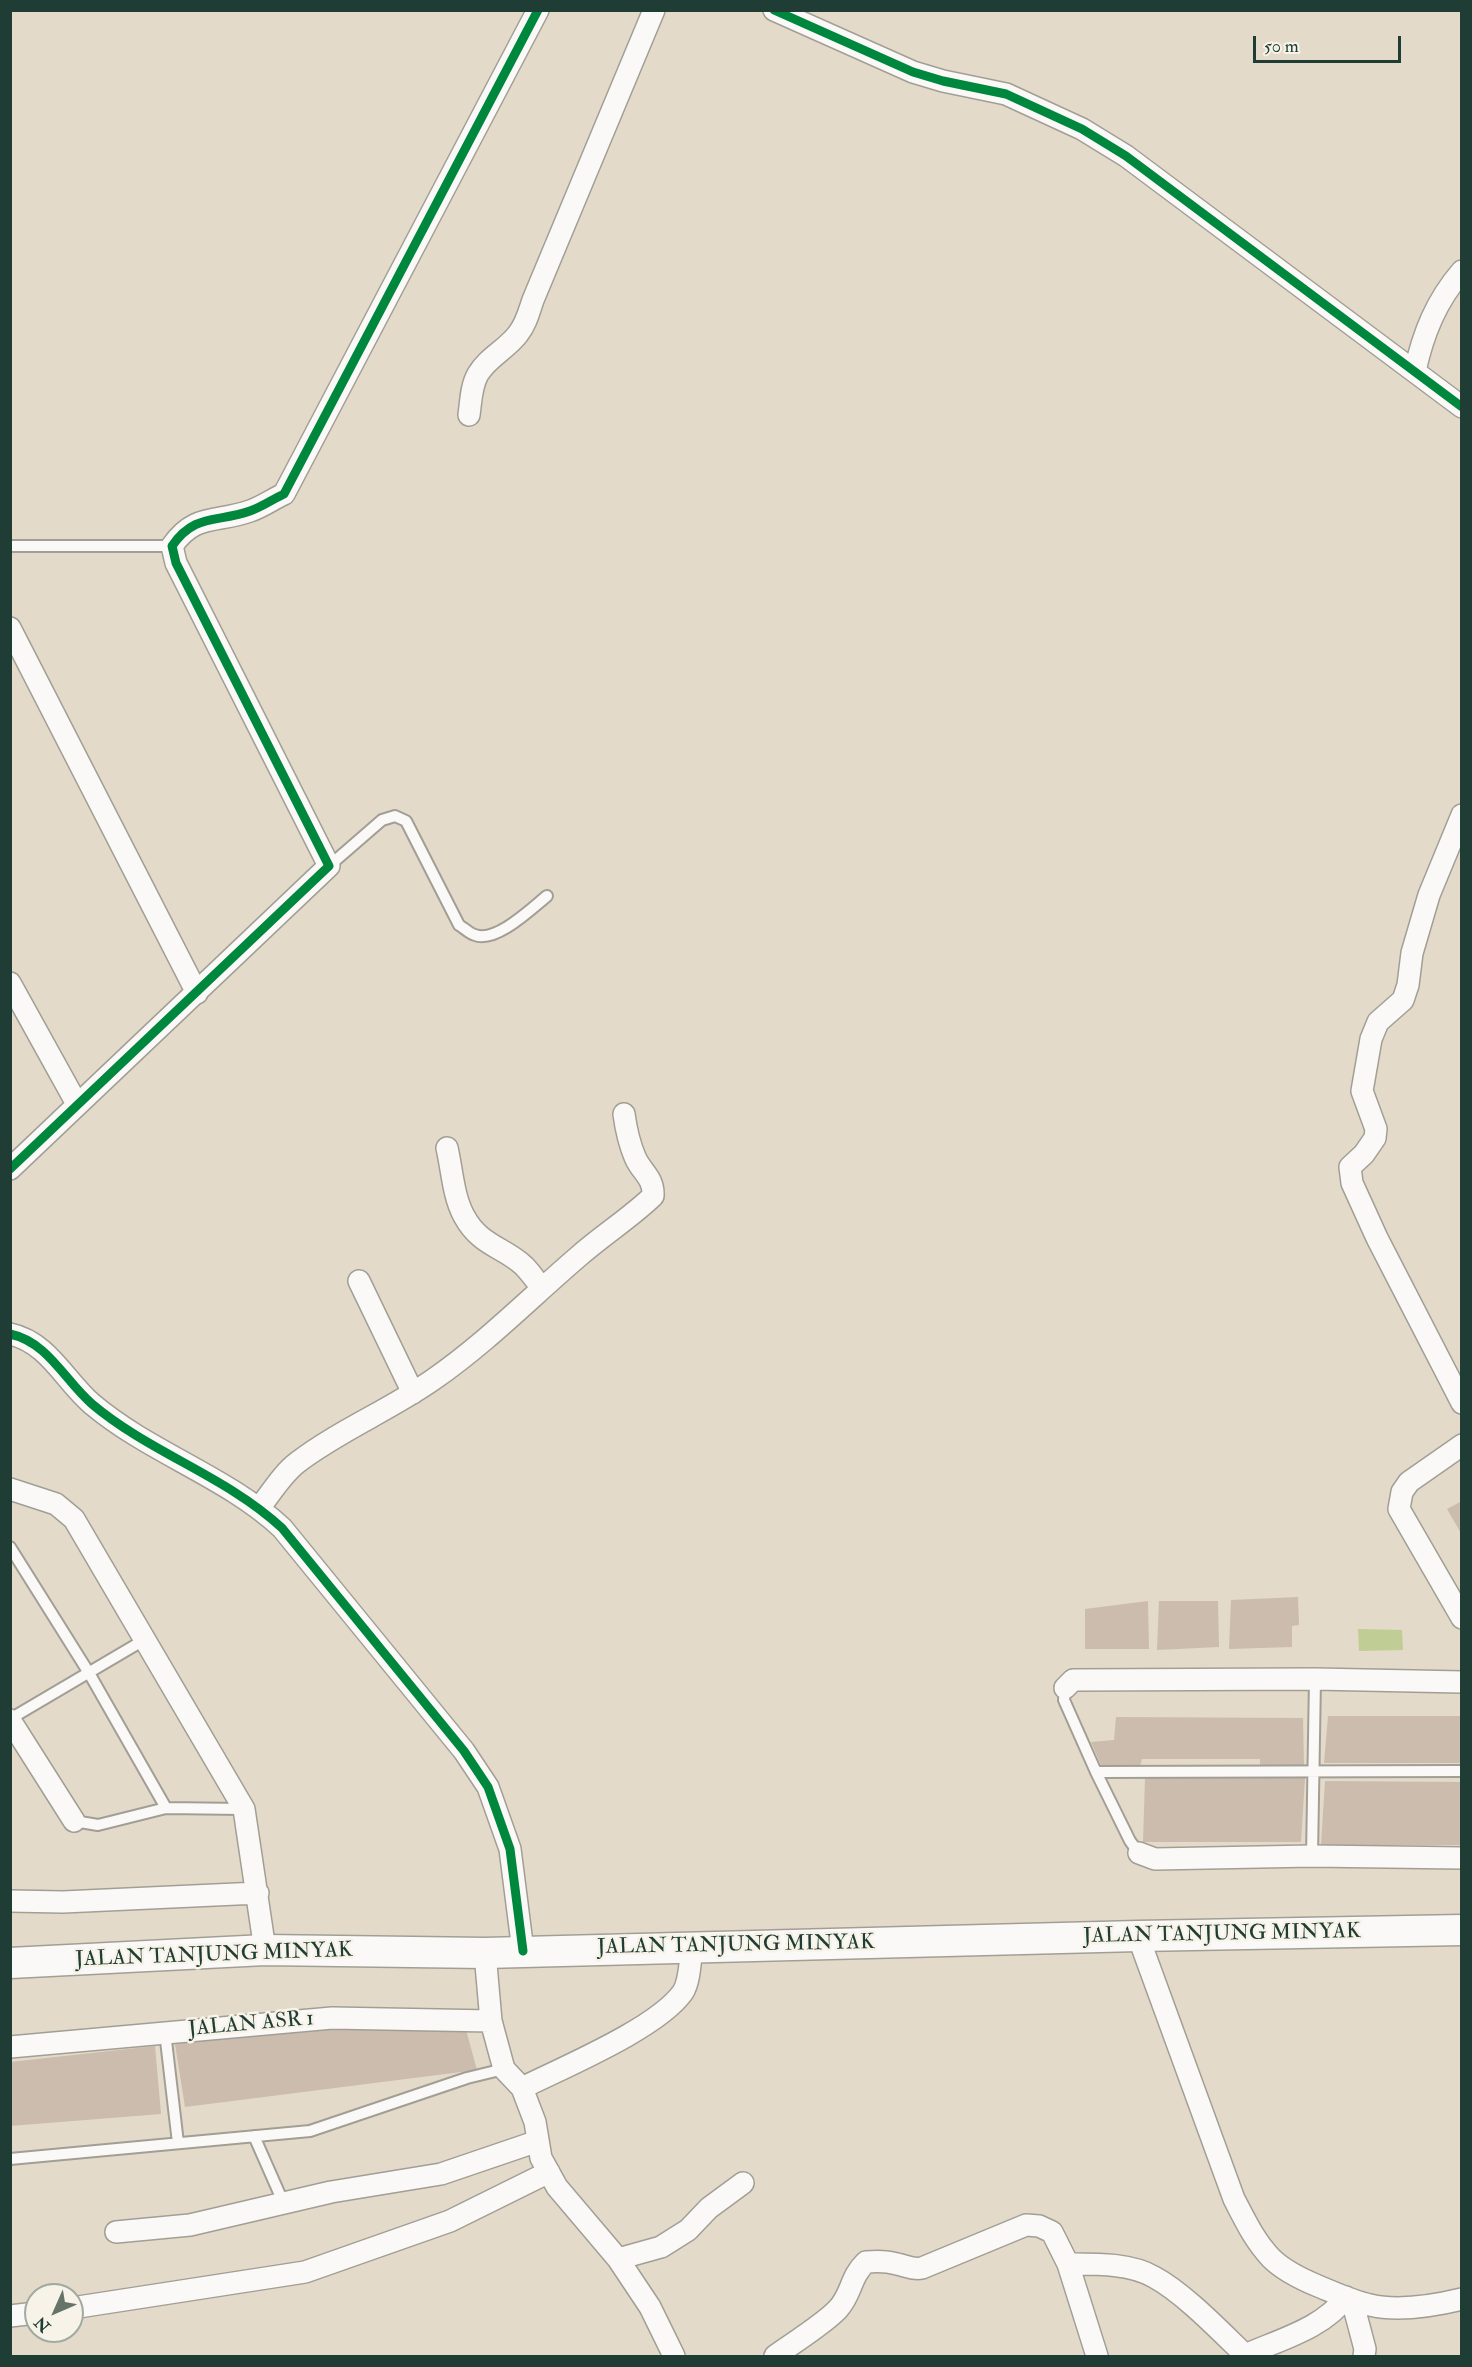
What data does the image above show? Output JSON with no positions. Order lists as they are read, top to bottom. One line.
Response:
{"streets":{"main road":["JALAN TANJUNG MINYAK"],"street":["JALAN ASR 1"]},"scale_bar":"50 m","north":"bottom left"}
